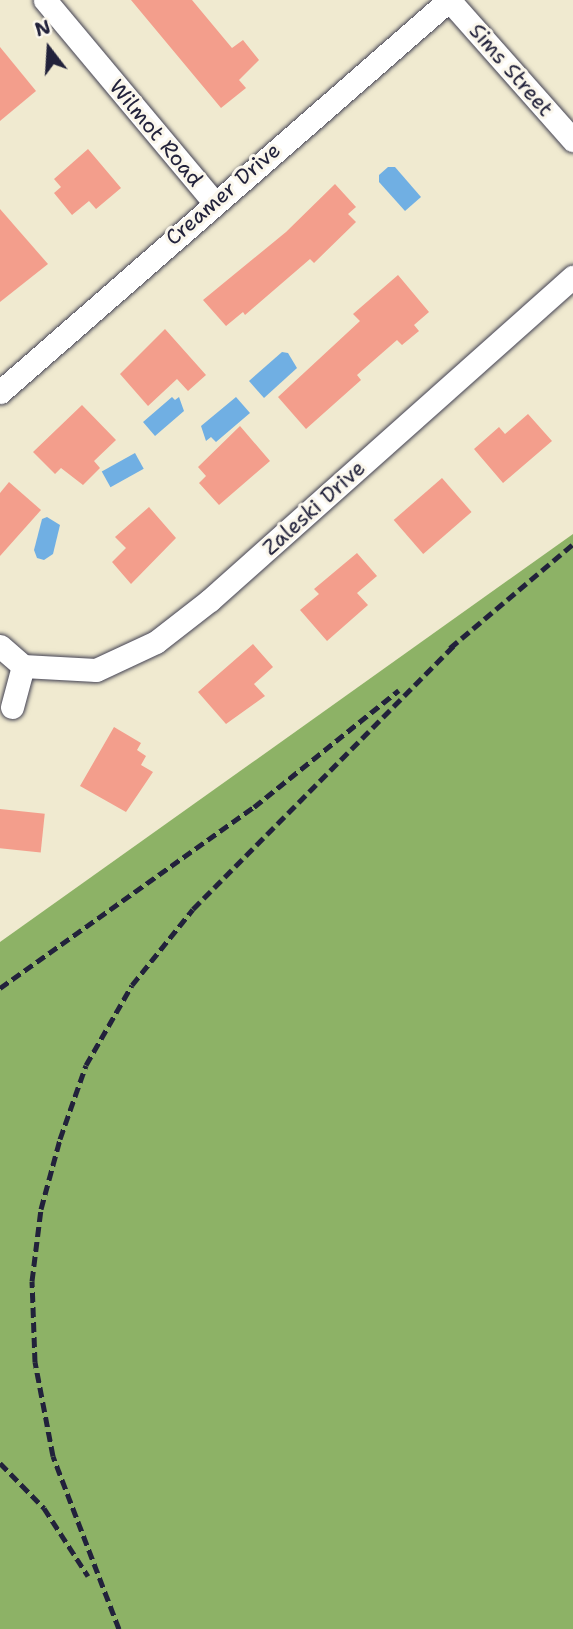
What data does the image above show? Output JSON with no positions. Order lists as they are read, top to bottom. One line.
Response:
{"streets":{"street":["Sims Street","Wilmot Road","Creamer Drive","Zaleski Drive"]},"crossings":[["Sims Street","Creamer Drive"],["Wilmot Road","Creamer Drive"]],"north":"top"}
